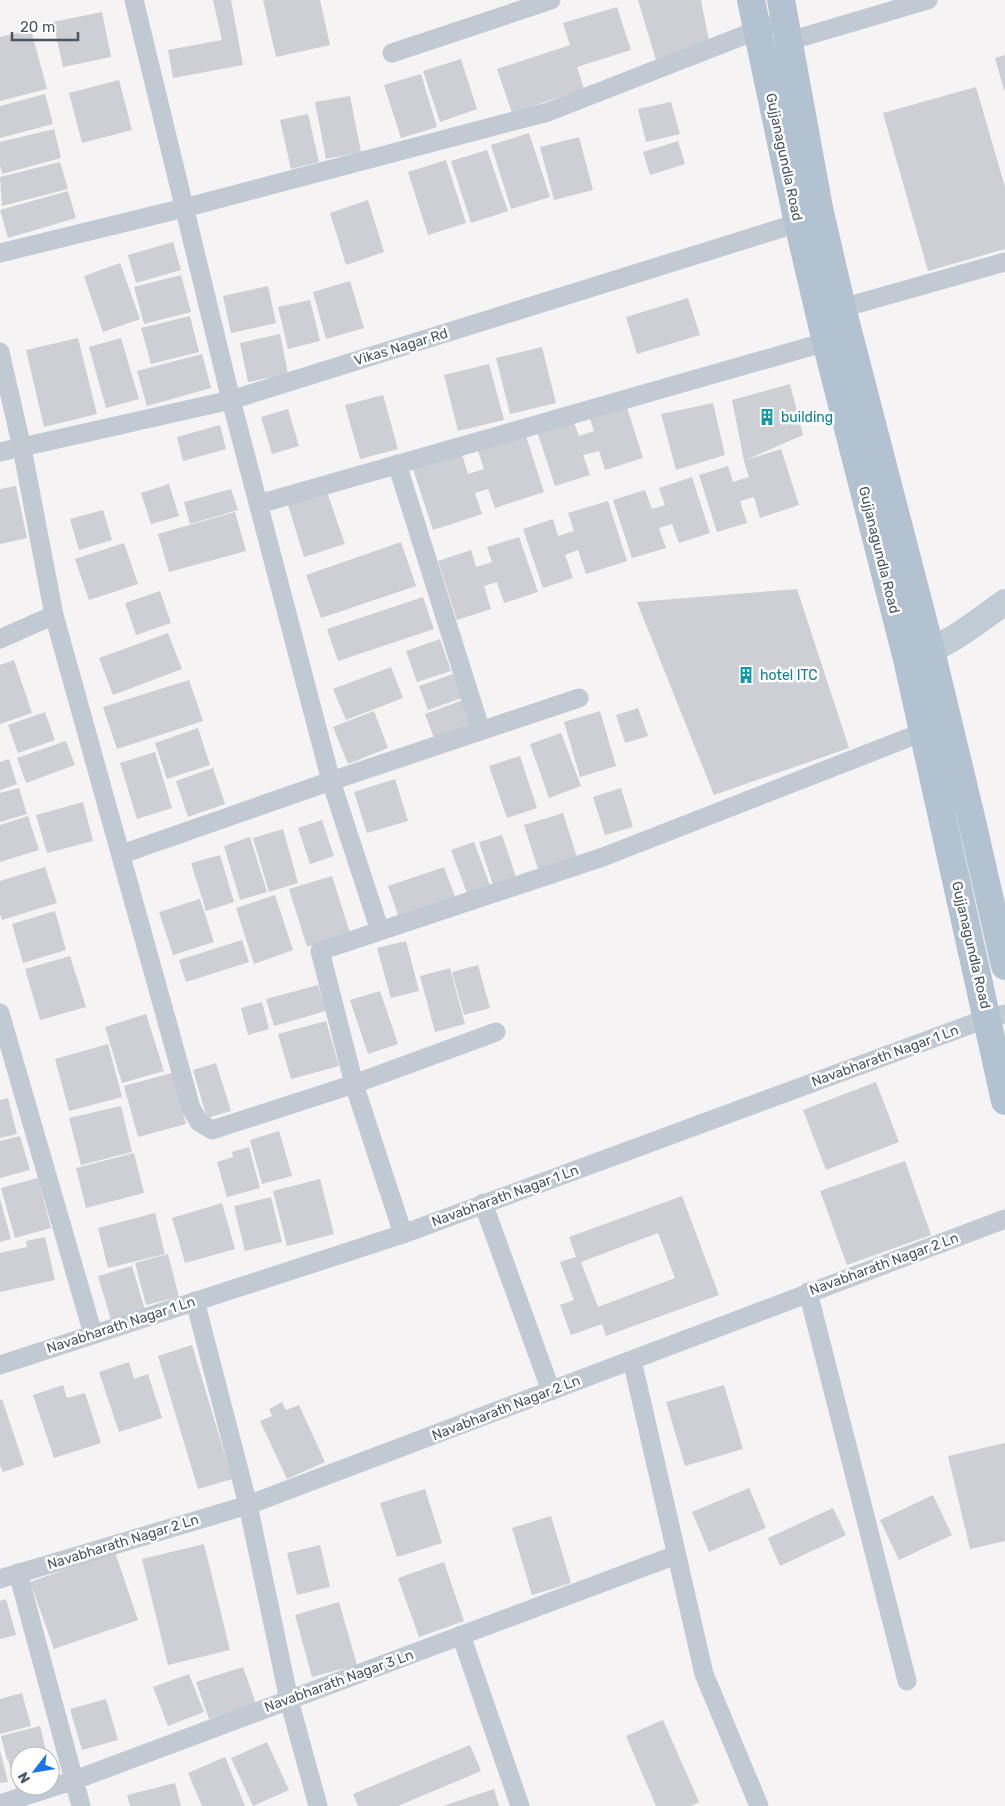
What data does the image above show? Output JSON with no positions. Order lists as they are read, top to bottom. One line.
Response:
{"streets":{"main road":["Gujjanagundla Road"],"street":["Vikas Nagar Rd","Navabharath Nagar 1 Ln","Navabharath Nagar 2 Ln","Navabharath Nagar 3 Ln"]},"crossings":[["Gujjanagundla Road","Vikas Nagar Rd"],["Gujjanagundla Road","Navabharath Nagar 1 Ln"]],"places":{"building":["building","hotel ITC"]},"scale_bar":"20 m","north":"bottom left"}
